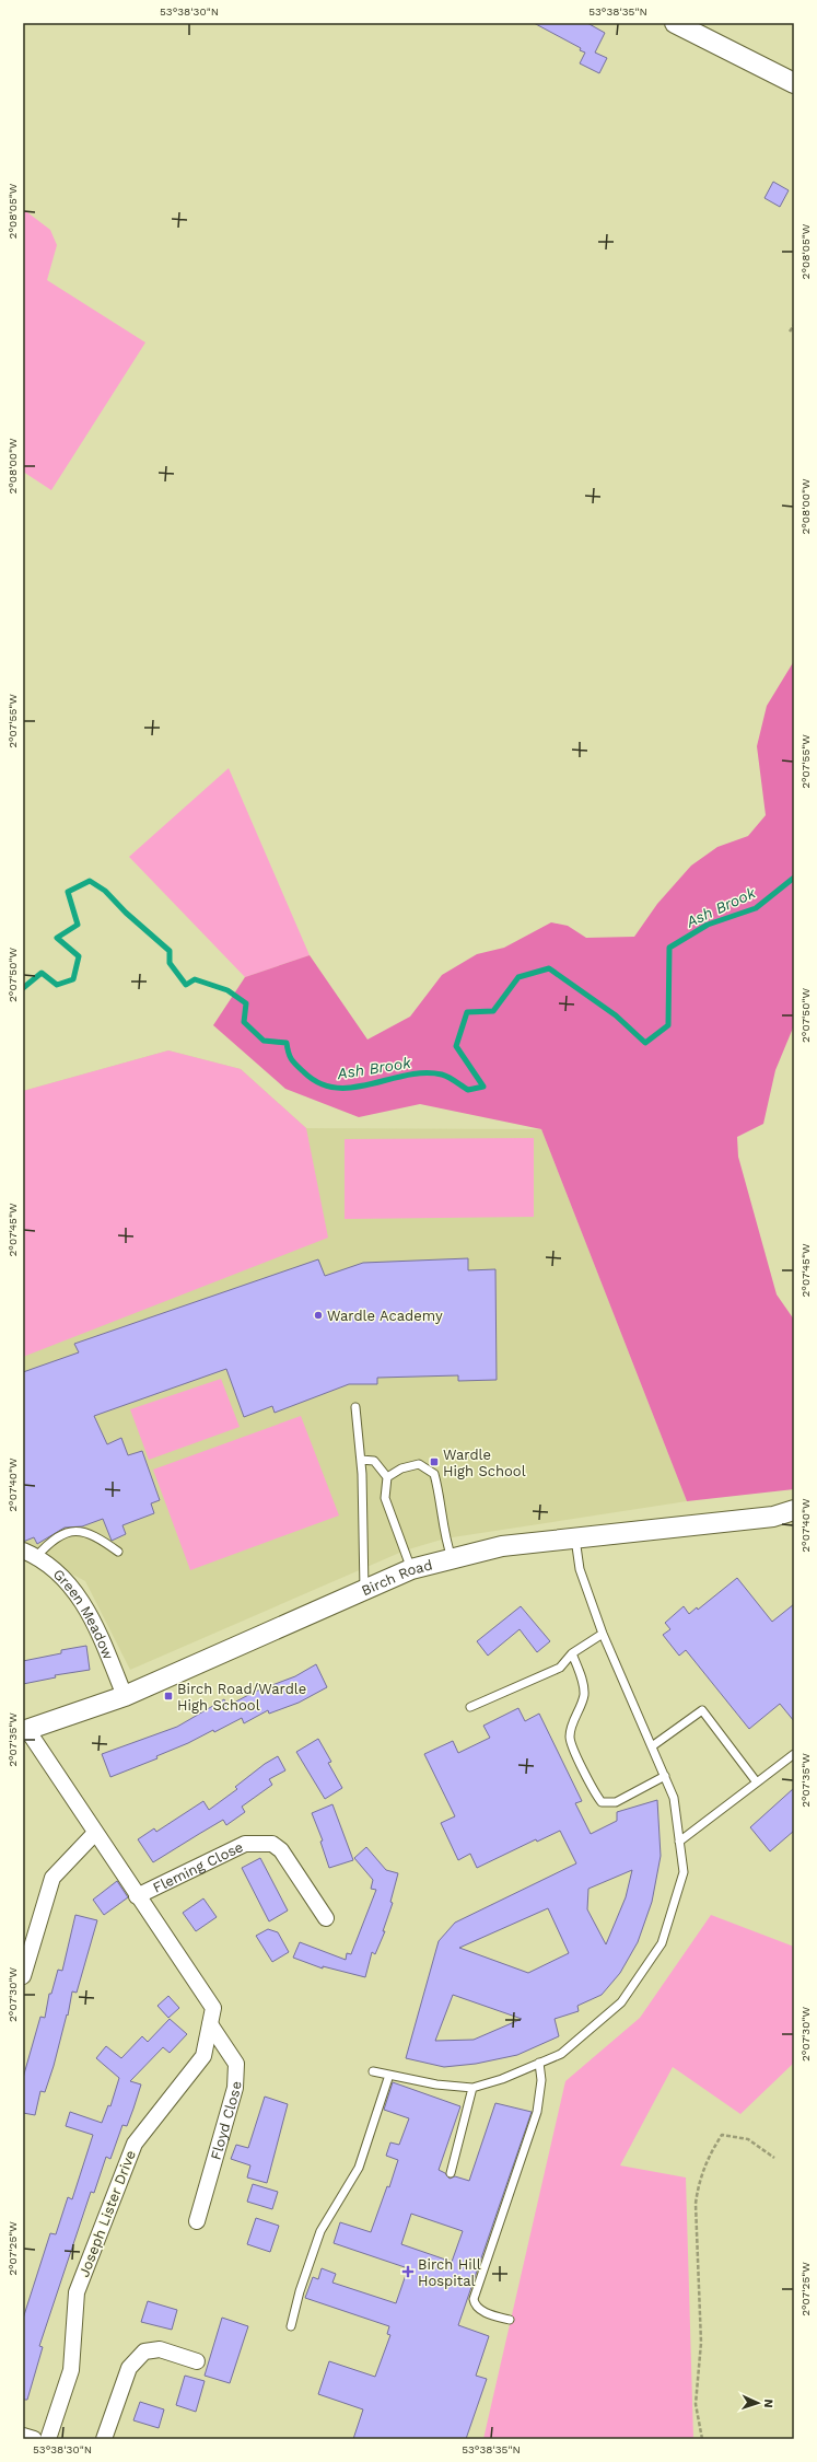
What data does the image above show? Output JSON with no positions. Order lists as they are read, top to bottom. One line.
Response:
{"streets":{"street":["Birch Road","Green Meadow","Fleming Close","Floyd Close","Joseph Lister Drive"]},"crossings":[["Birch Road","Green Meadow"],["Fleming Close","Joseph Lister Drive"],["Floyd Close","Joseph Lister Drive"]],"water":["Ash Brook"],"places":{"other":["Wardle Academy"],"transit":["Wardle High School","Birch Road/Wardle High School"],"health":["Birch Hill Hospital"]},"north":"right","coordinates":["53°38'30\"N","53°38'35\"N","2°08'05\"W","2°08'00\"W","2°07'55\"W","2°07'50\"W","2°07'45\"W","2°07'40\"W","2°07'35\"W","2°07'30\"W","2°07'25\"W"]}
